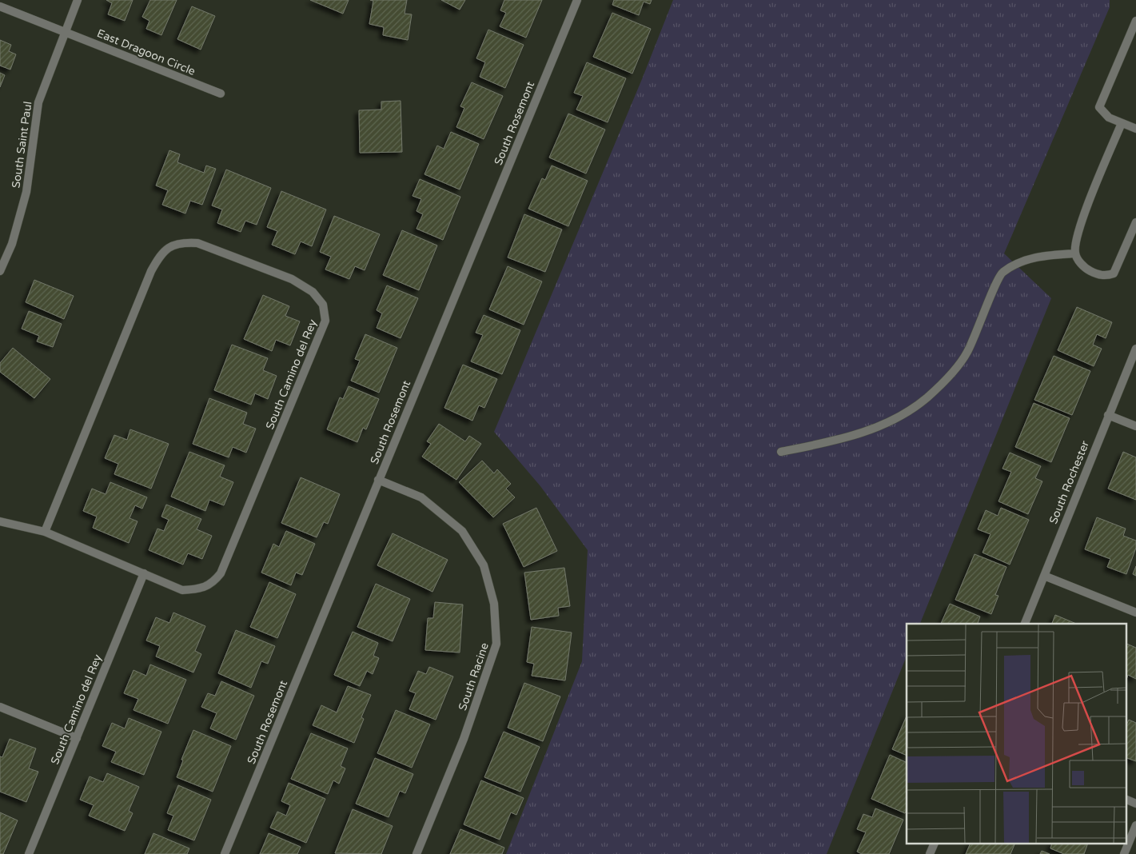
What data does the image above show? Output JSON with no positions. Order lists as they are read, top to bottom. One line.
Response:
{"streets":{"street":["East Dragoon Circle","South Rosemont","South Saint Paul","South Camino del Rey","South Rochester","South Racine"]},"crossings":[["East Dragoon Circle","South Saint Paul"],["South Rosemont","South Racine"]]}
